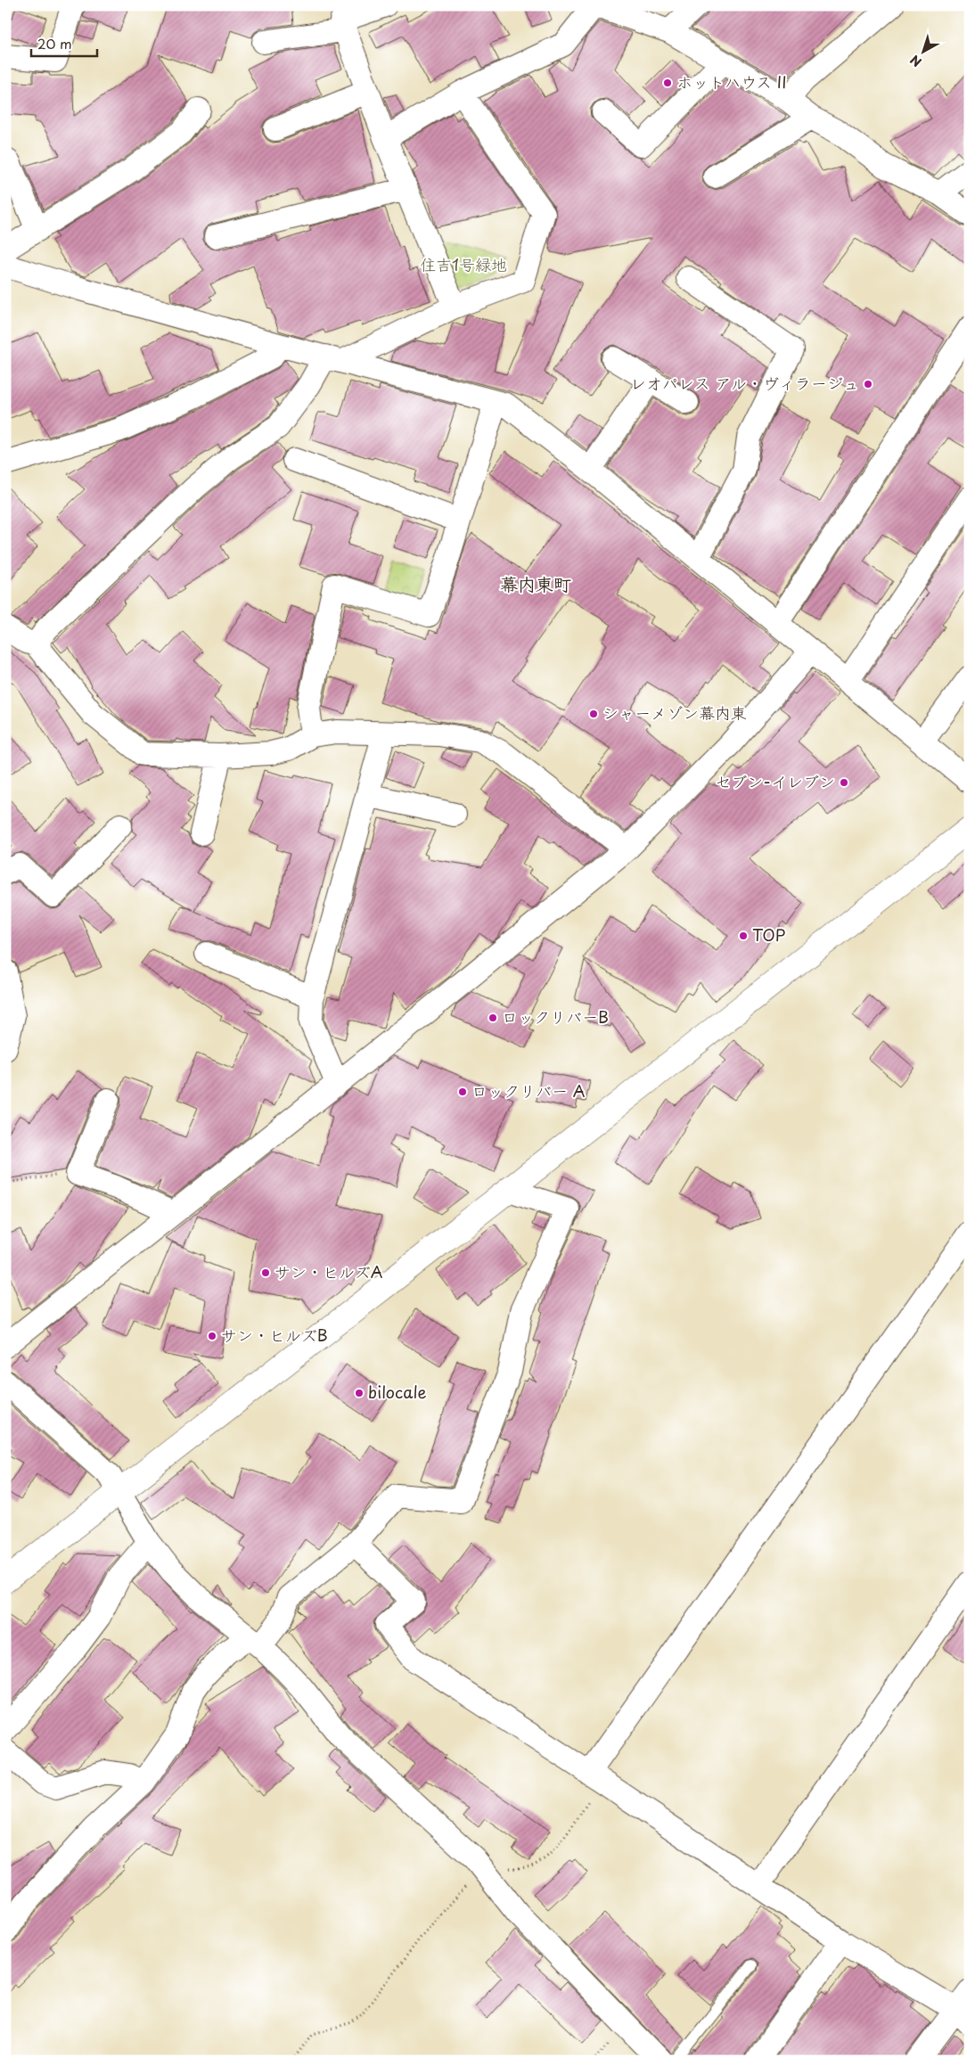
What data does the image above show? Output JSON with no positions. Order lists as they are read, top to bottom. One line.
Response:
{"districts":["幕内東町"],"parks":["住吉1号緑地"],"places":["ホットハウス II","レオパレス アル・ヴィラージュ","シャーメゾン幕内東","セブン-イレブン","TOP","ロックリバーB","ロックリバー A","サン・ヒルズA","サン・ヒルズB","bilocale"],"scale_bar":"20 m","north":"bottom left"}
